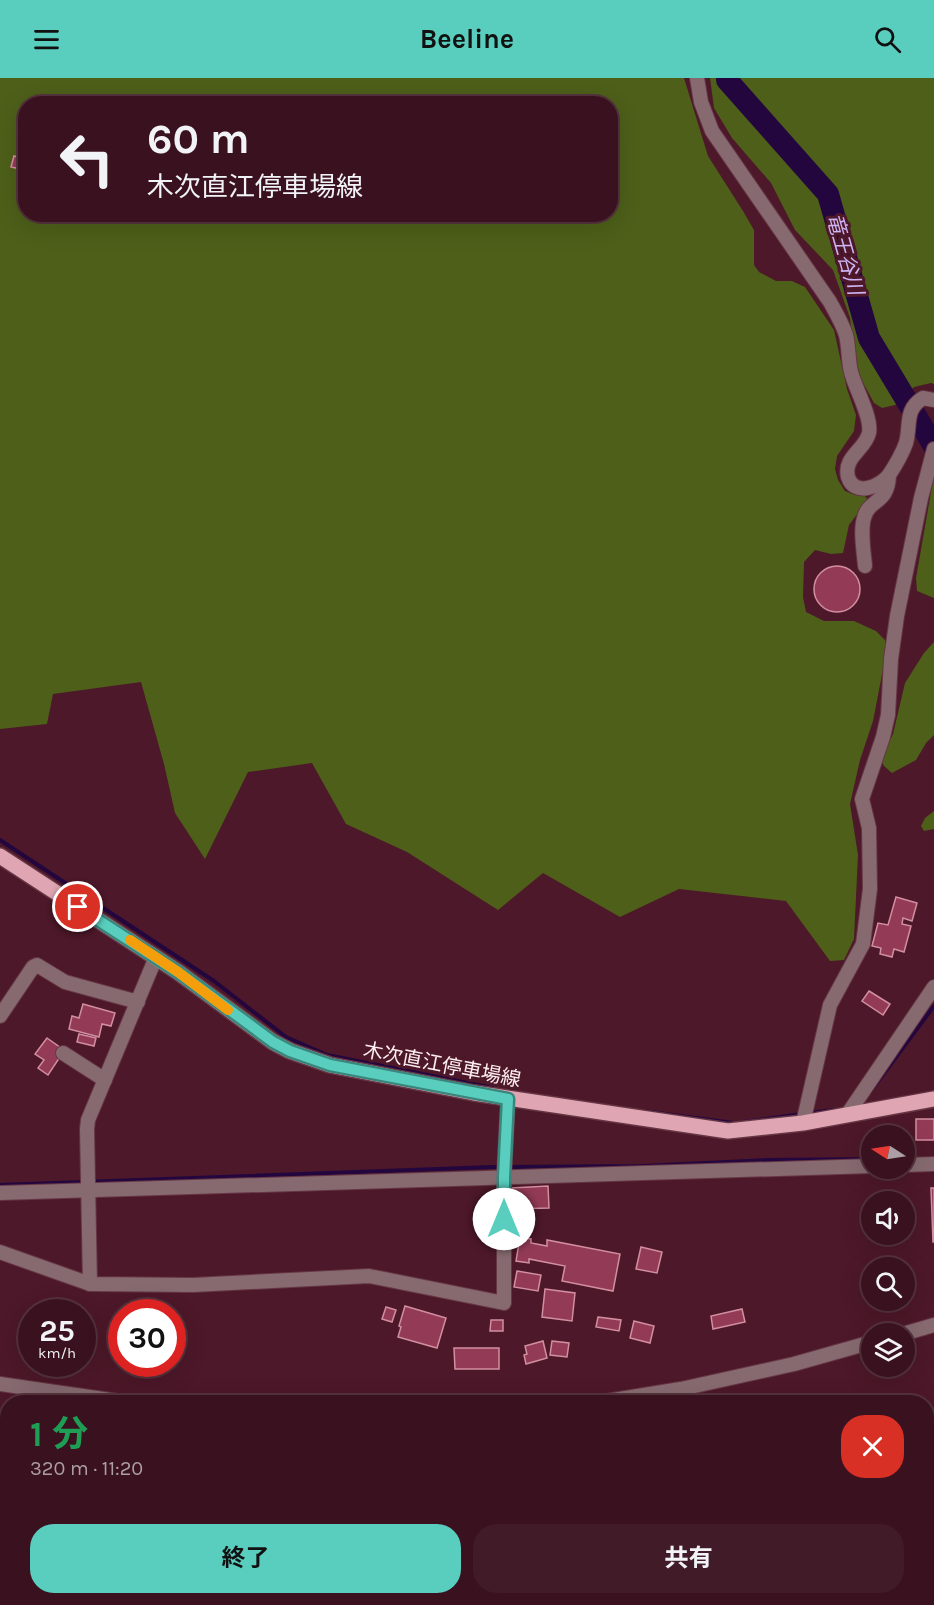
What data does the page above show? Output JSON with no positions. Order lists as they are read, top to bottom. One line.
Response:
{"streets":{"main road":["木次直江停車場線"]},"water":["竜王谷川"],"north":"left","page":{"header":"Beeline","turn":["60 m","木次直江停車場線"],"speed":"25 km/h","limit":"30","heading":["1 分","320 m · 11:20"],"buttons":["終了","共有"]}}
